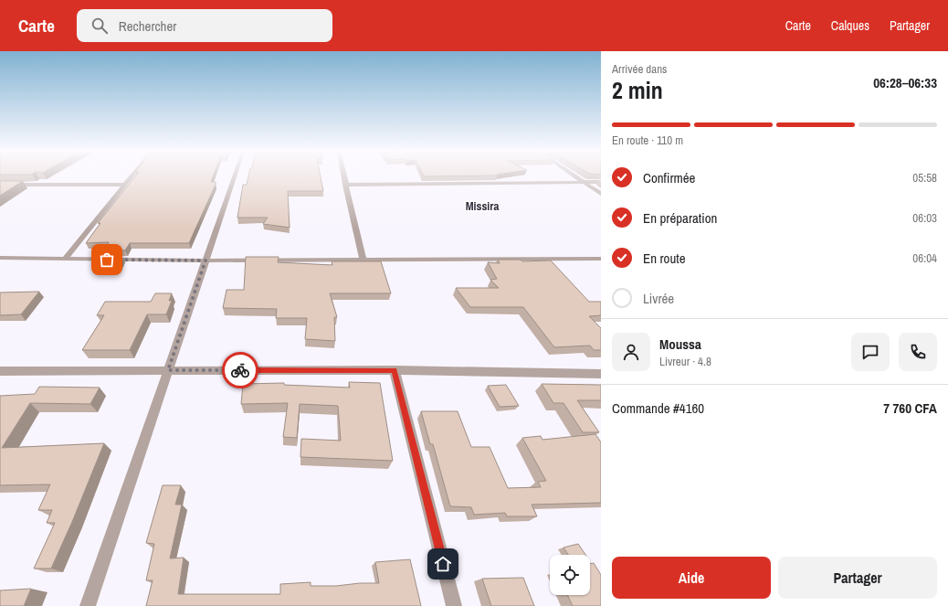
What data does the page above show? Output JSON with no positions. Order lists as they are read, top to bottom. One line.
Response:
{"districts":["Missira"],"page":{"header":"Carte","search":"Rechercher","nav":["Carte","Calques","Partager"],"heading":["2 min","Arrivée dans","06:28–06:33"],"panel":["Moussa","Livreur · 4.8","Commande #4160","7 760 CFA"],"bar":"En route · 110 m","list":[["Confirmée","05:58"],["En préparation","06:03"],["En route","06:04"],"Livrée"],"buttons":["Aide","Partager"]}}
